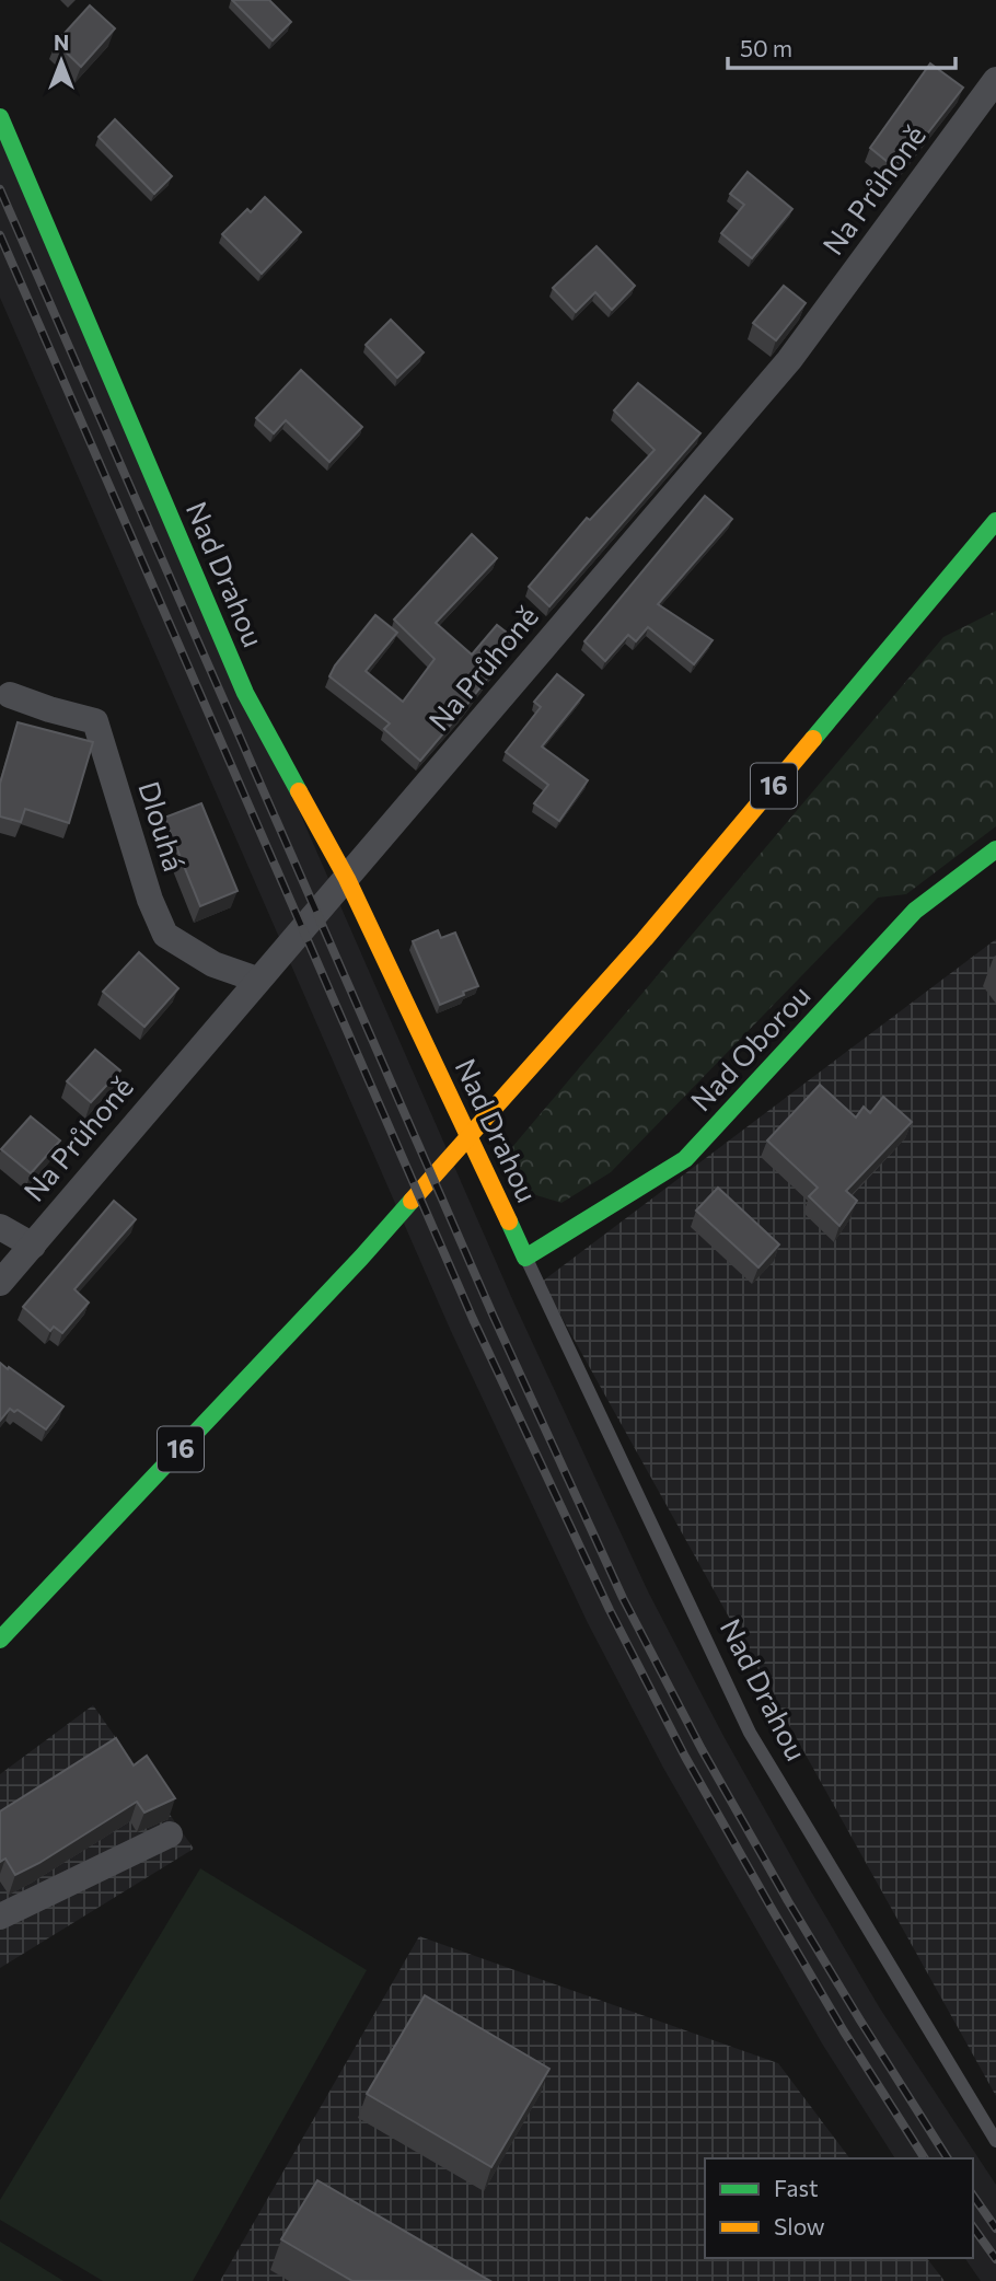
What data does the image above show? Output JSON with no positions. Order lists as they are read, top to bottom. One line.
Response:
{"streets":{"street":["Na Průhoně","Nad Drahou","16","Dlouhá","Nad Oborou"]},"crossings":[["Na Průhoně","Nad Drahou"],["Na Průhoně","Dlouhá"],["Nad Drahou","Nad Oborou"]],"legend":["Fast","Slow"],"scale_bar":"50 m","north":"top"}
